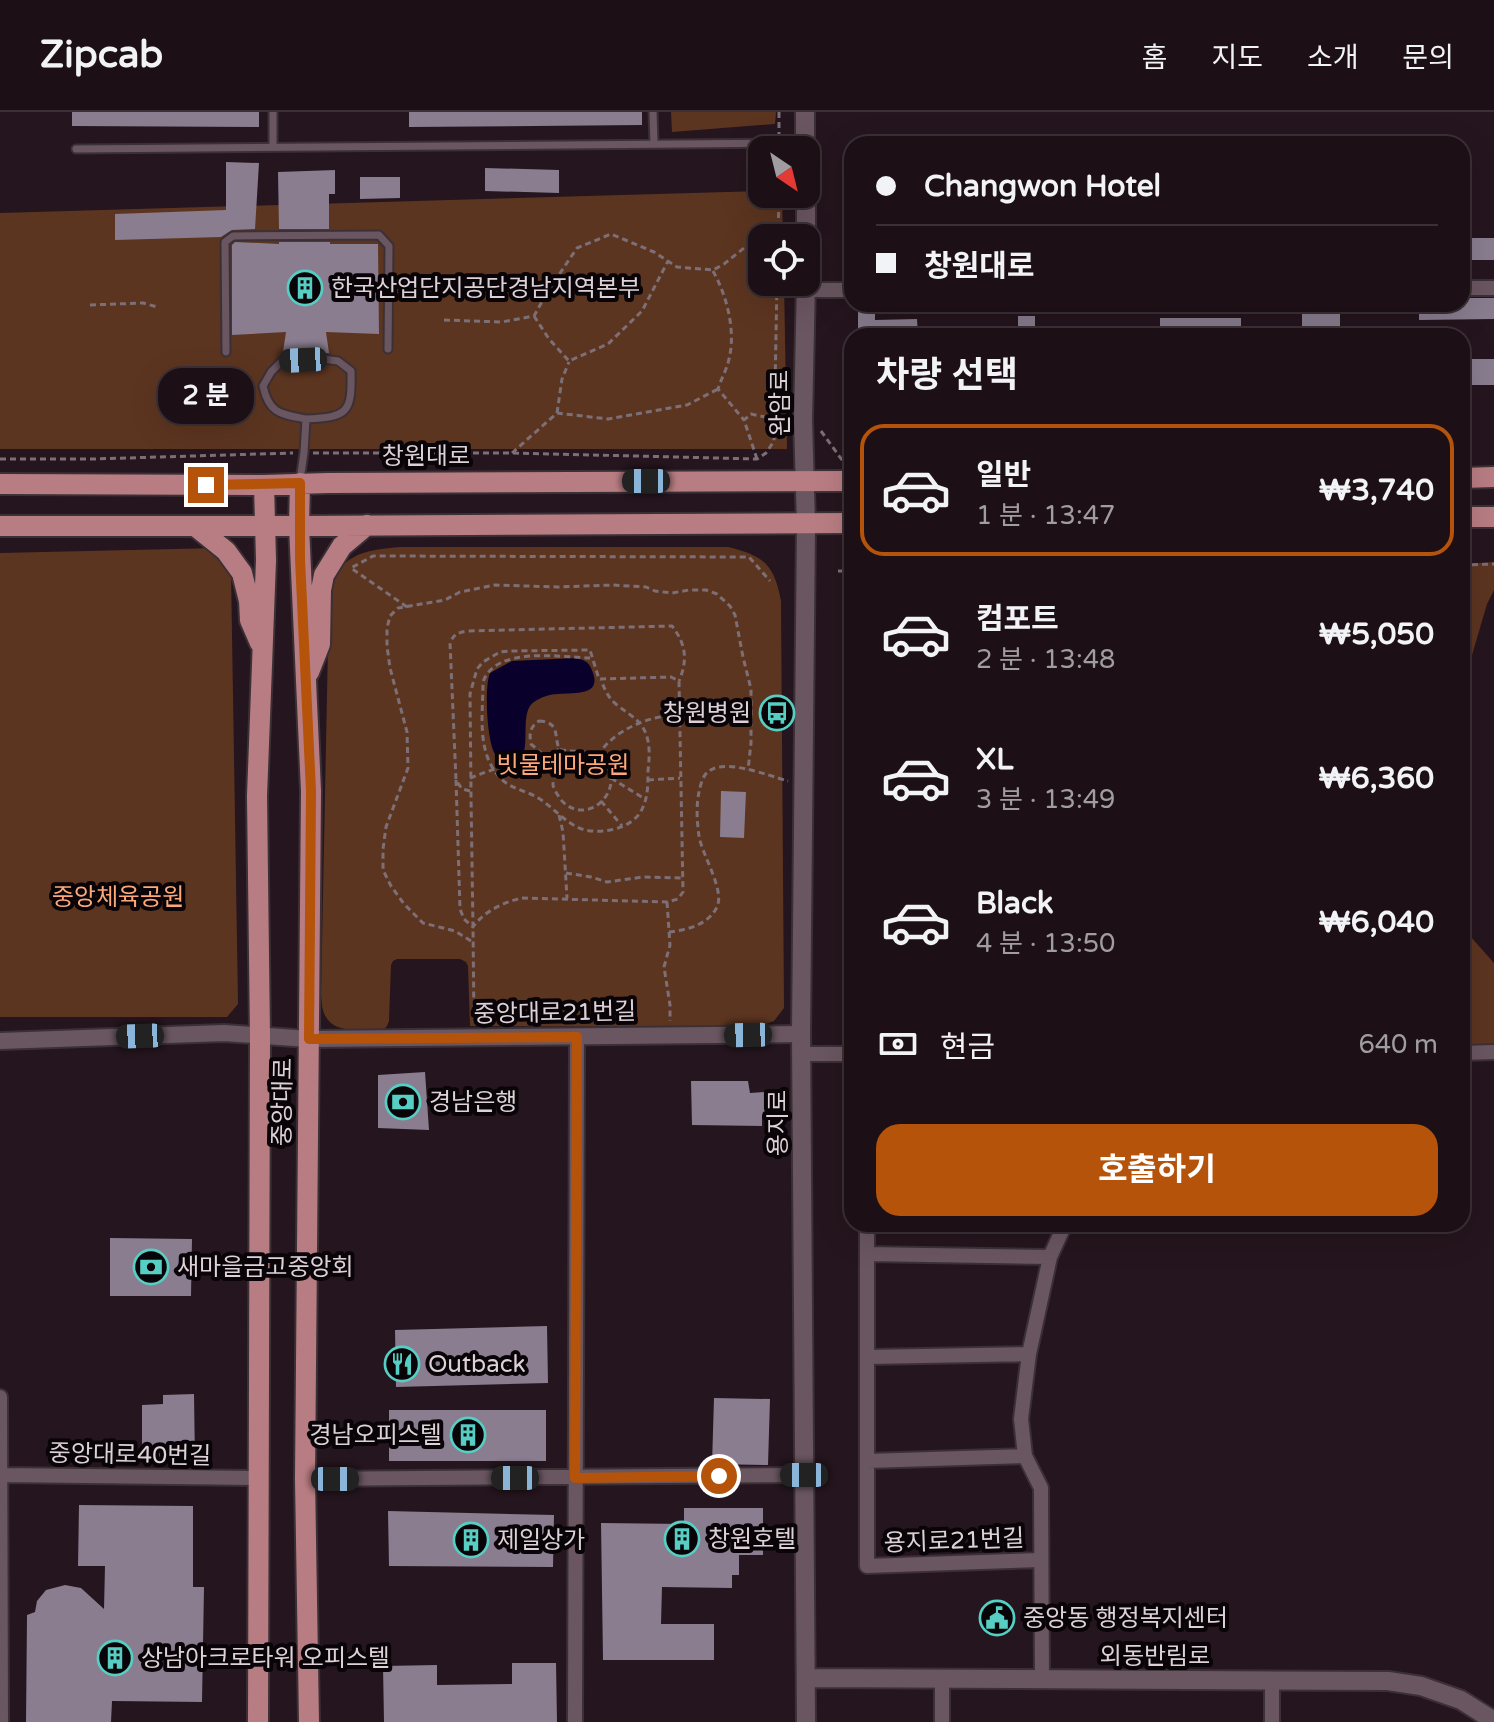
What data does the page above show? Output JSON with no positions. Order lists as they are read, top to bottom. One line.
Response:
{"streets":{"main road":["완암로","창원대로","중앙대로","용지로","외동반림로"],"street":["중앙대로21번길","중앙대로40번길","용지로21번길"]},"crossings":[["완암로","창원대로"],["완암로","용지로"],["창원대로","중앙대로"],["중앙대로21번길","중앙대로"],["중앙대로21번길","용지로"],["중앙대로","중앙대로40번길"],["용지로","외동반림로"],["용지로21번길","외동반림로"]],"parks":["빗물테마공원","중앙체육공원"],"places":{"building":["한국산업단지공단경남지역본부","경남오피스텔","창원호텔","제일상가","상남아크로타워 오피스텔"],"bus stop":["창원병원"],"bank":["경남은행","새마을금고중앙회"],"restaurant":["Outback"],"public building":["중앙동 행정복지센터"]},"north":"bottom right","page":{"header":"Zipcab","nav":["홈","지도","소개","문의"],"banner":["Changwon Hotel","창원대로"],"heading":"차량 선택","bubble":"2 분","list":[{"name":"일반","note":"1 분 · 13:47","value":"₩3,740"},{"name":"컴포트","note":"2 분 · 13:48","value":"₩5,050"},{"name":"XL","note":"3 분 · 13:49","value":"₩6,360"},{"name":"Black","note":"4 분 · 13:50","value":"₩6,040"}],"pay":["현금","640 m"],"buttons":"호출하기"}}
